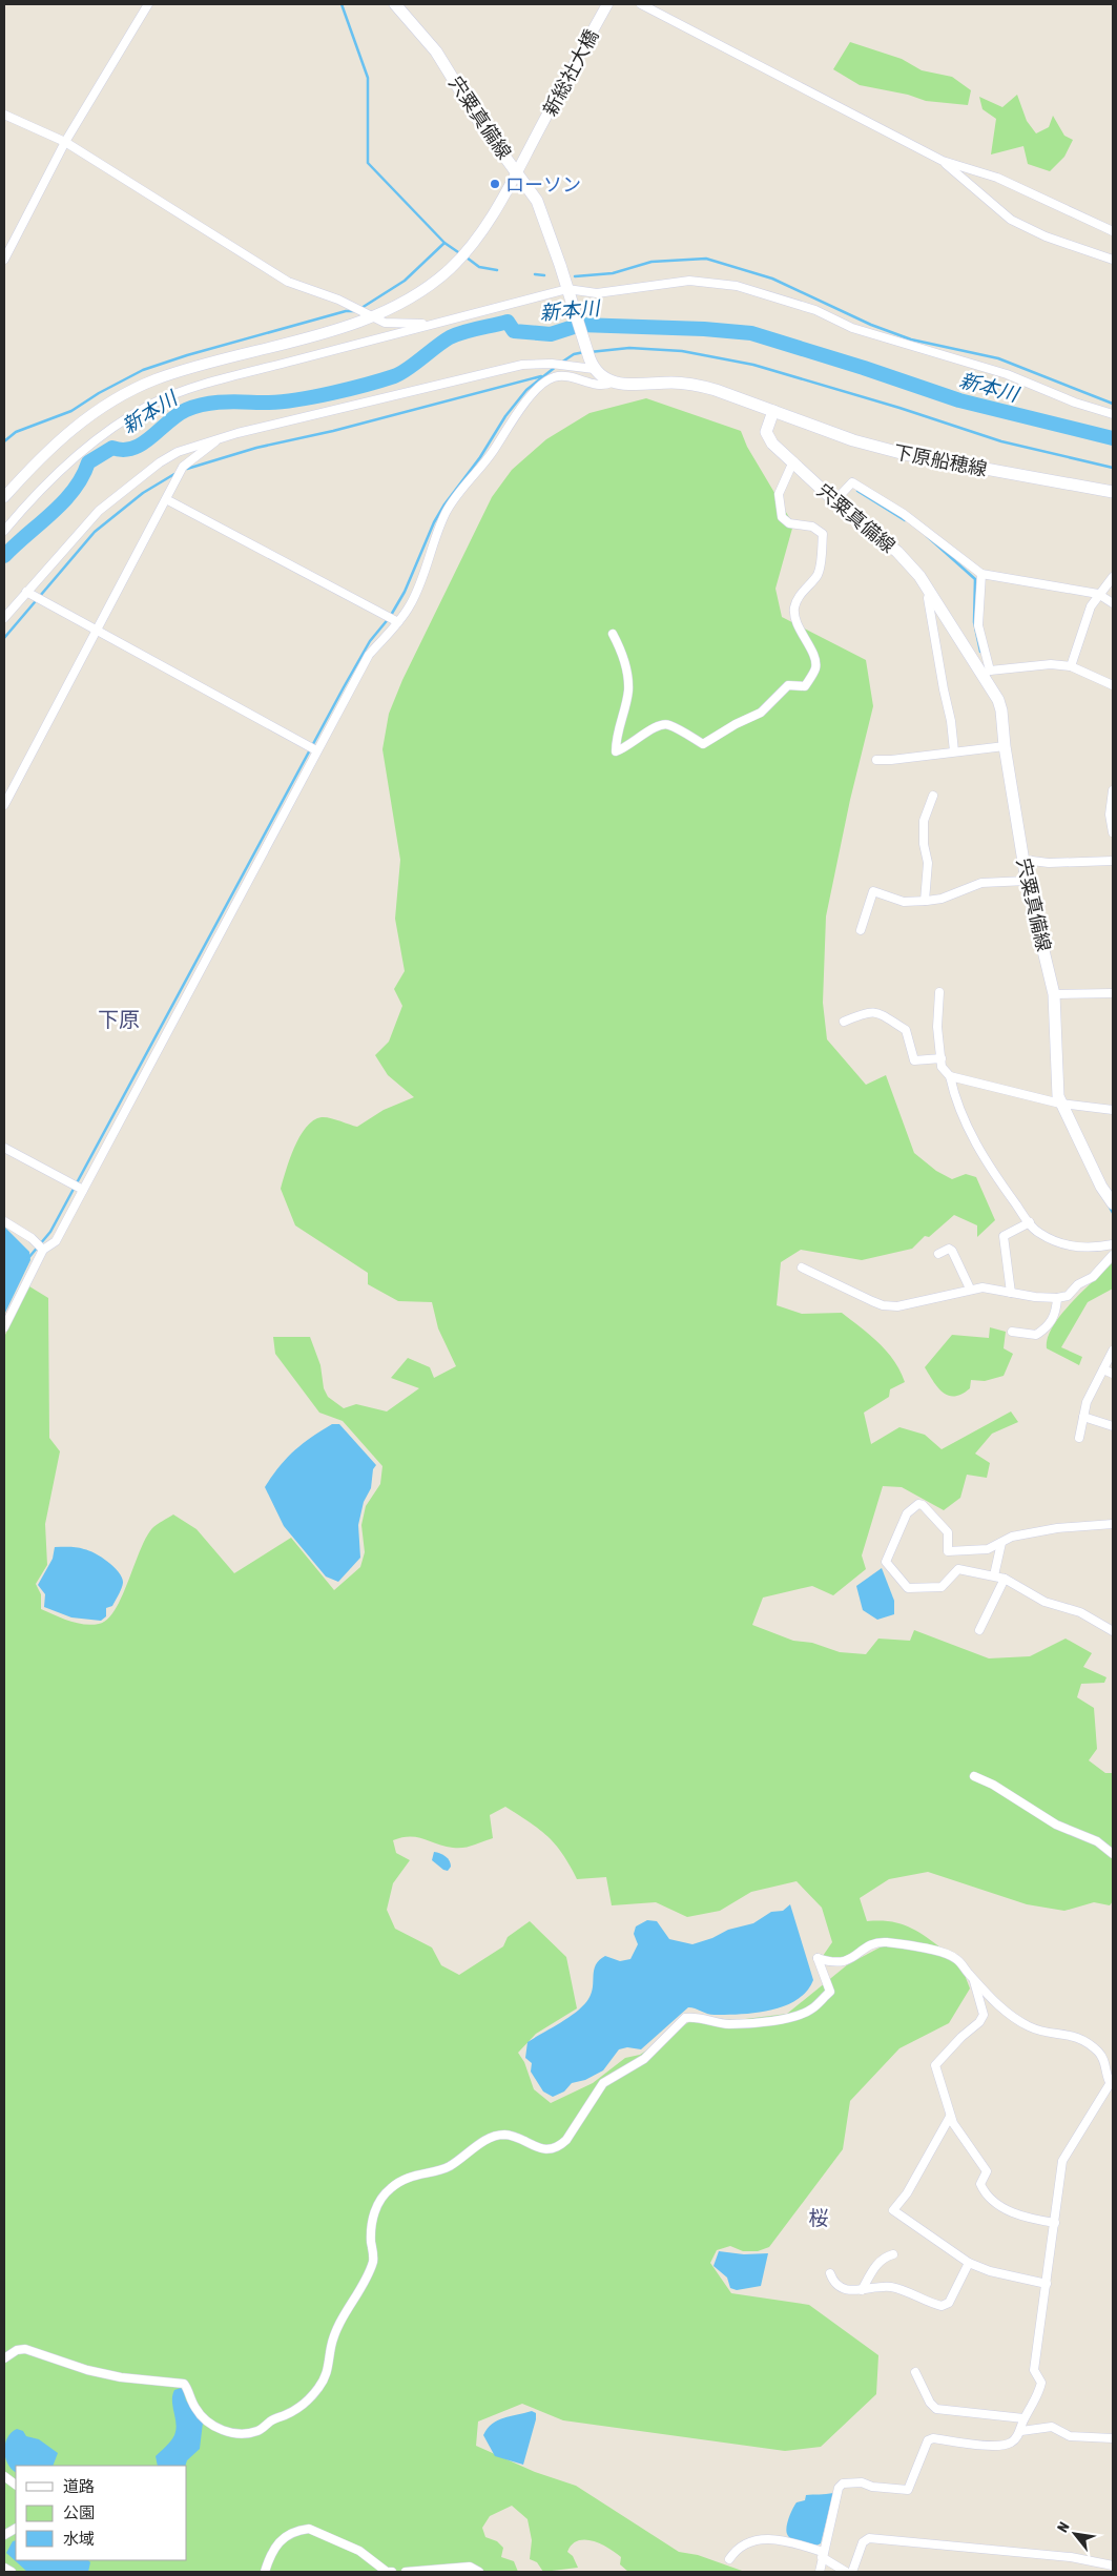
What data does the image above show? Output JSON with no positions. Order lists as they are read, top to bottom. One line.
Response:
{"streets":{"main road":["宍粟真備線","下原船穂線"],"street":["新総社大橋"]},"crossings":[["新総社大橋","宍粟真備線"],["宍粟真備線","下原船穂線"]],"districts":["下原","桜"],"water":["新本川"],"places":["ローソン"],"legend":["道路","公園","水域"],"north":"top left"}
